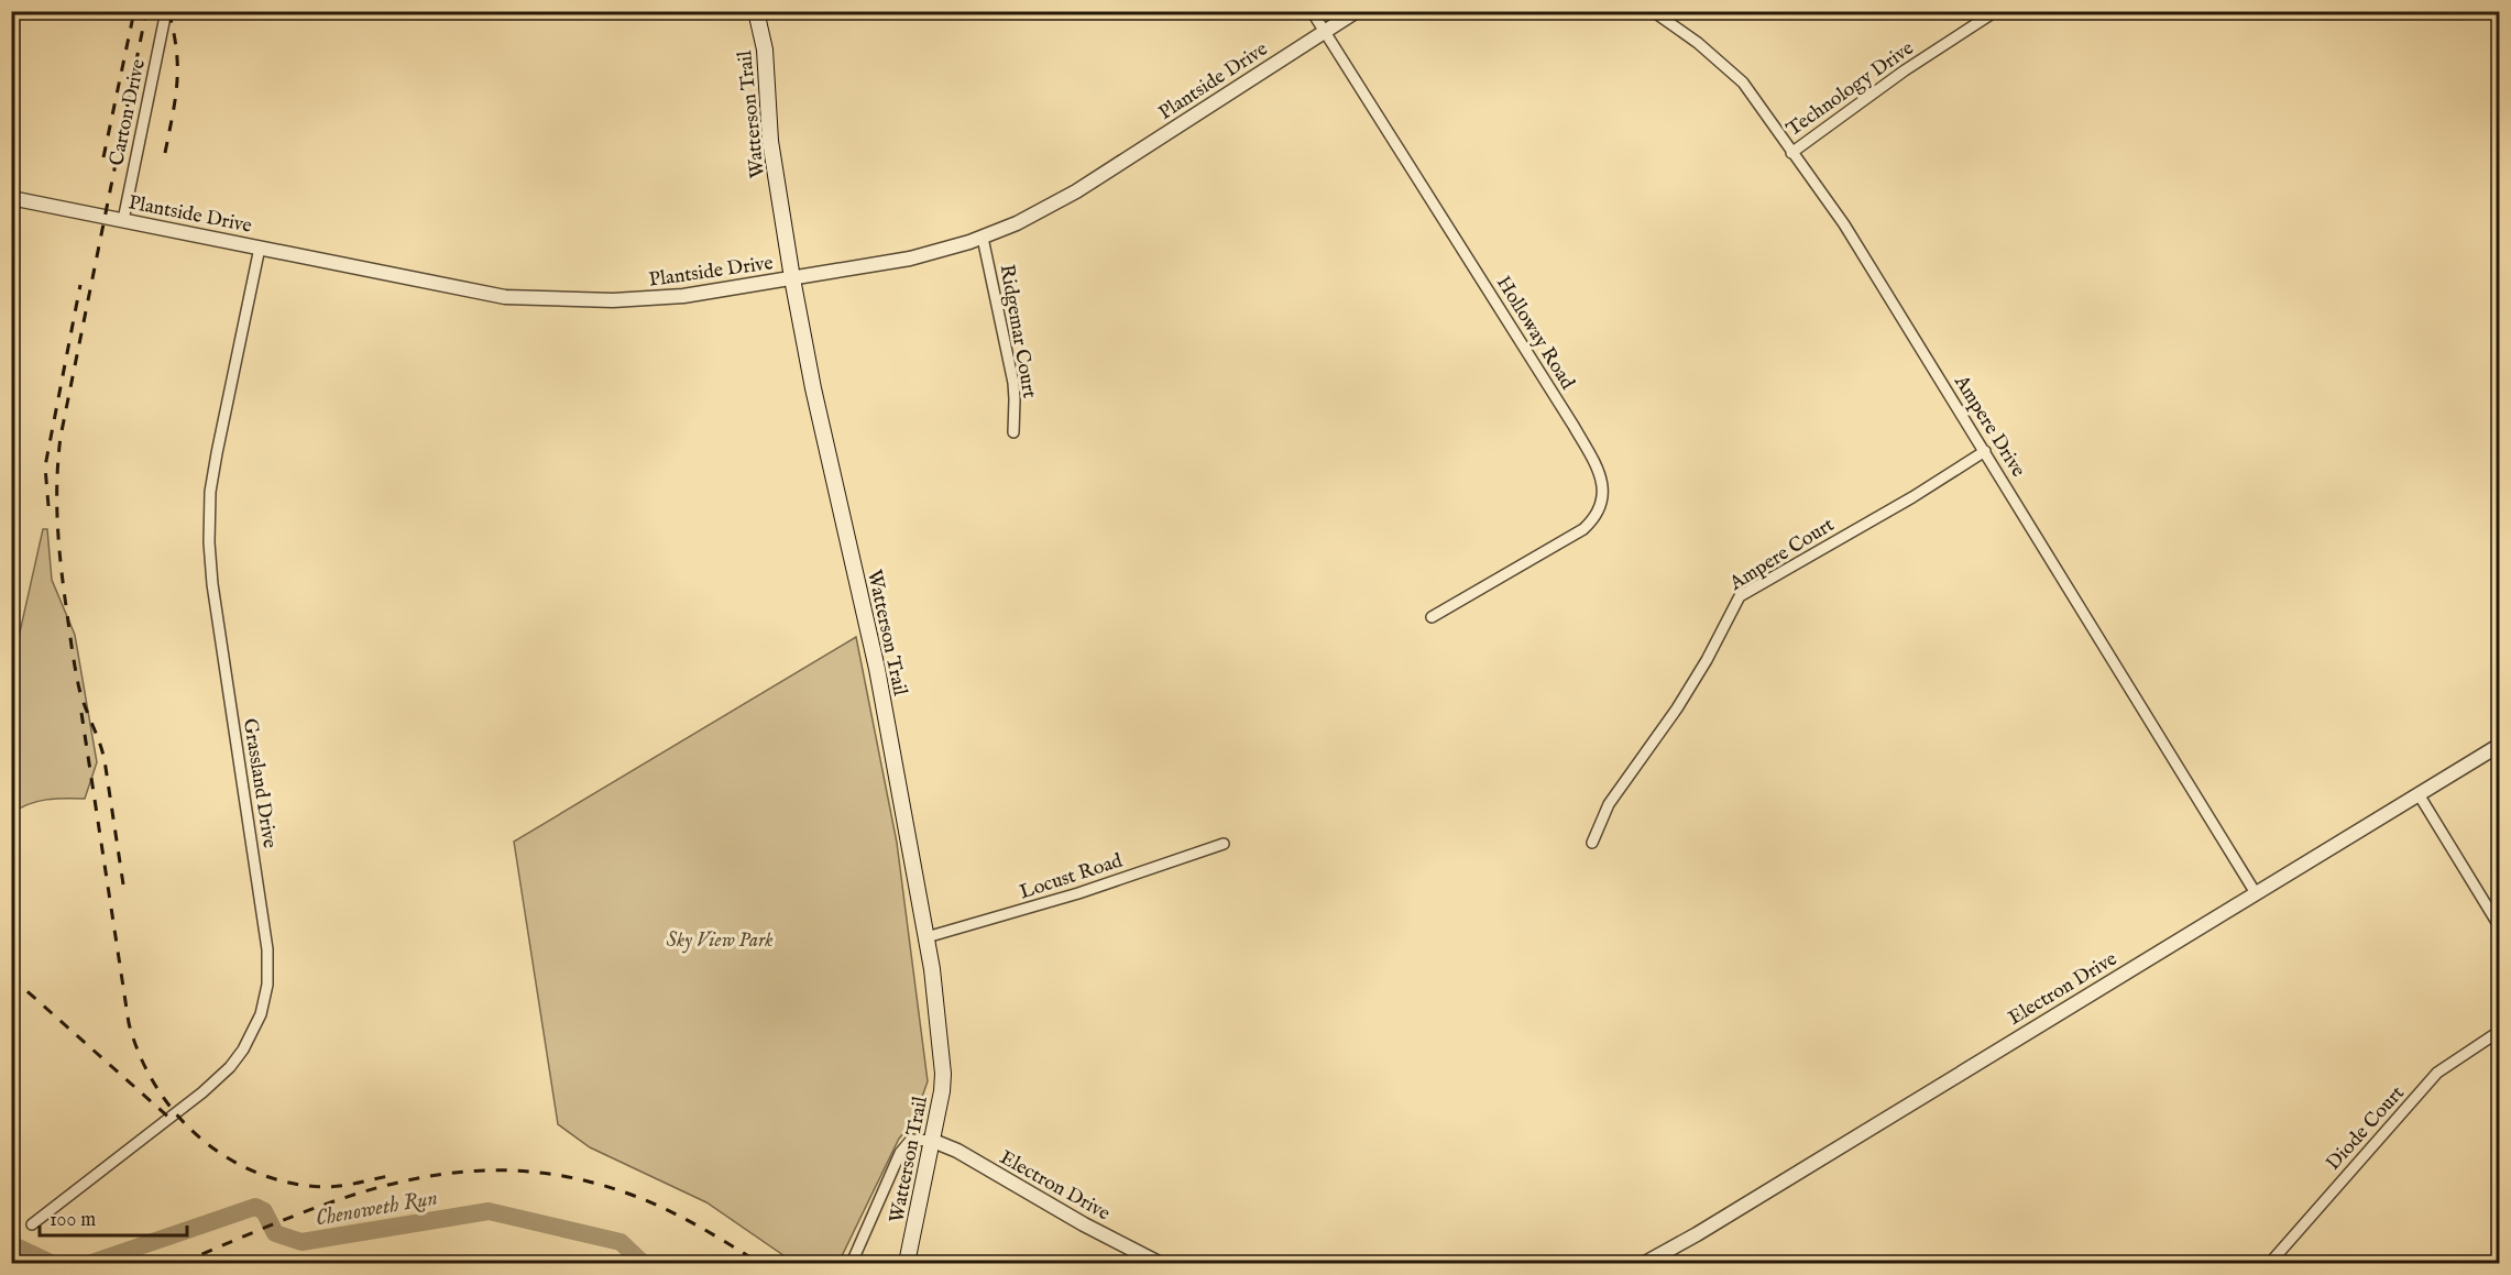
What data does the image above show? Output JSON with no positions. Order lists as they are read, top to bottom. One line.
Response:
{"streets":{"main road":["Watterson Trail"],"street":["Plantside Drive","Technology Drive","Carton Drive","Ridgemar Court","Holloway Road","Ampere Drive","Ampere Court","Grassland Drive","Locust Road","Electron Drive","Diode Court"]},"crossings":[["Plantside Drive","Carton Drive"],["Plantside Drive","Watterson Trail"],["Plantside Drive","Ridgemar Court"],["Plantside Drive","Holloway Road"],["Plantside Drive","Grassland Drive"],["Technology Drive","Ampere Drive"],["Watterson Trail","Locust Road"],["Watterson Trail","Electron Drive"],["Ampere Drive","Ampere Court"],["Ampere Drive","Electron Drive"]],"water":["Chenoweth Run"],"parks":["Sky View Park"],"scale_bar":"100 m"}
